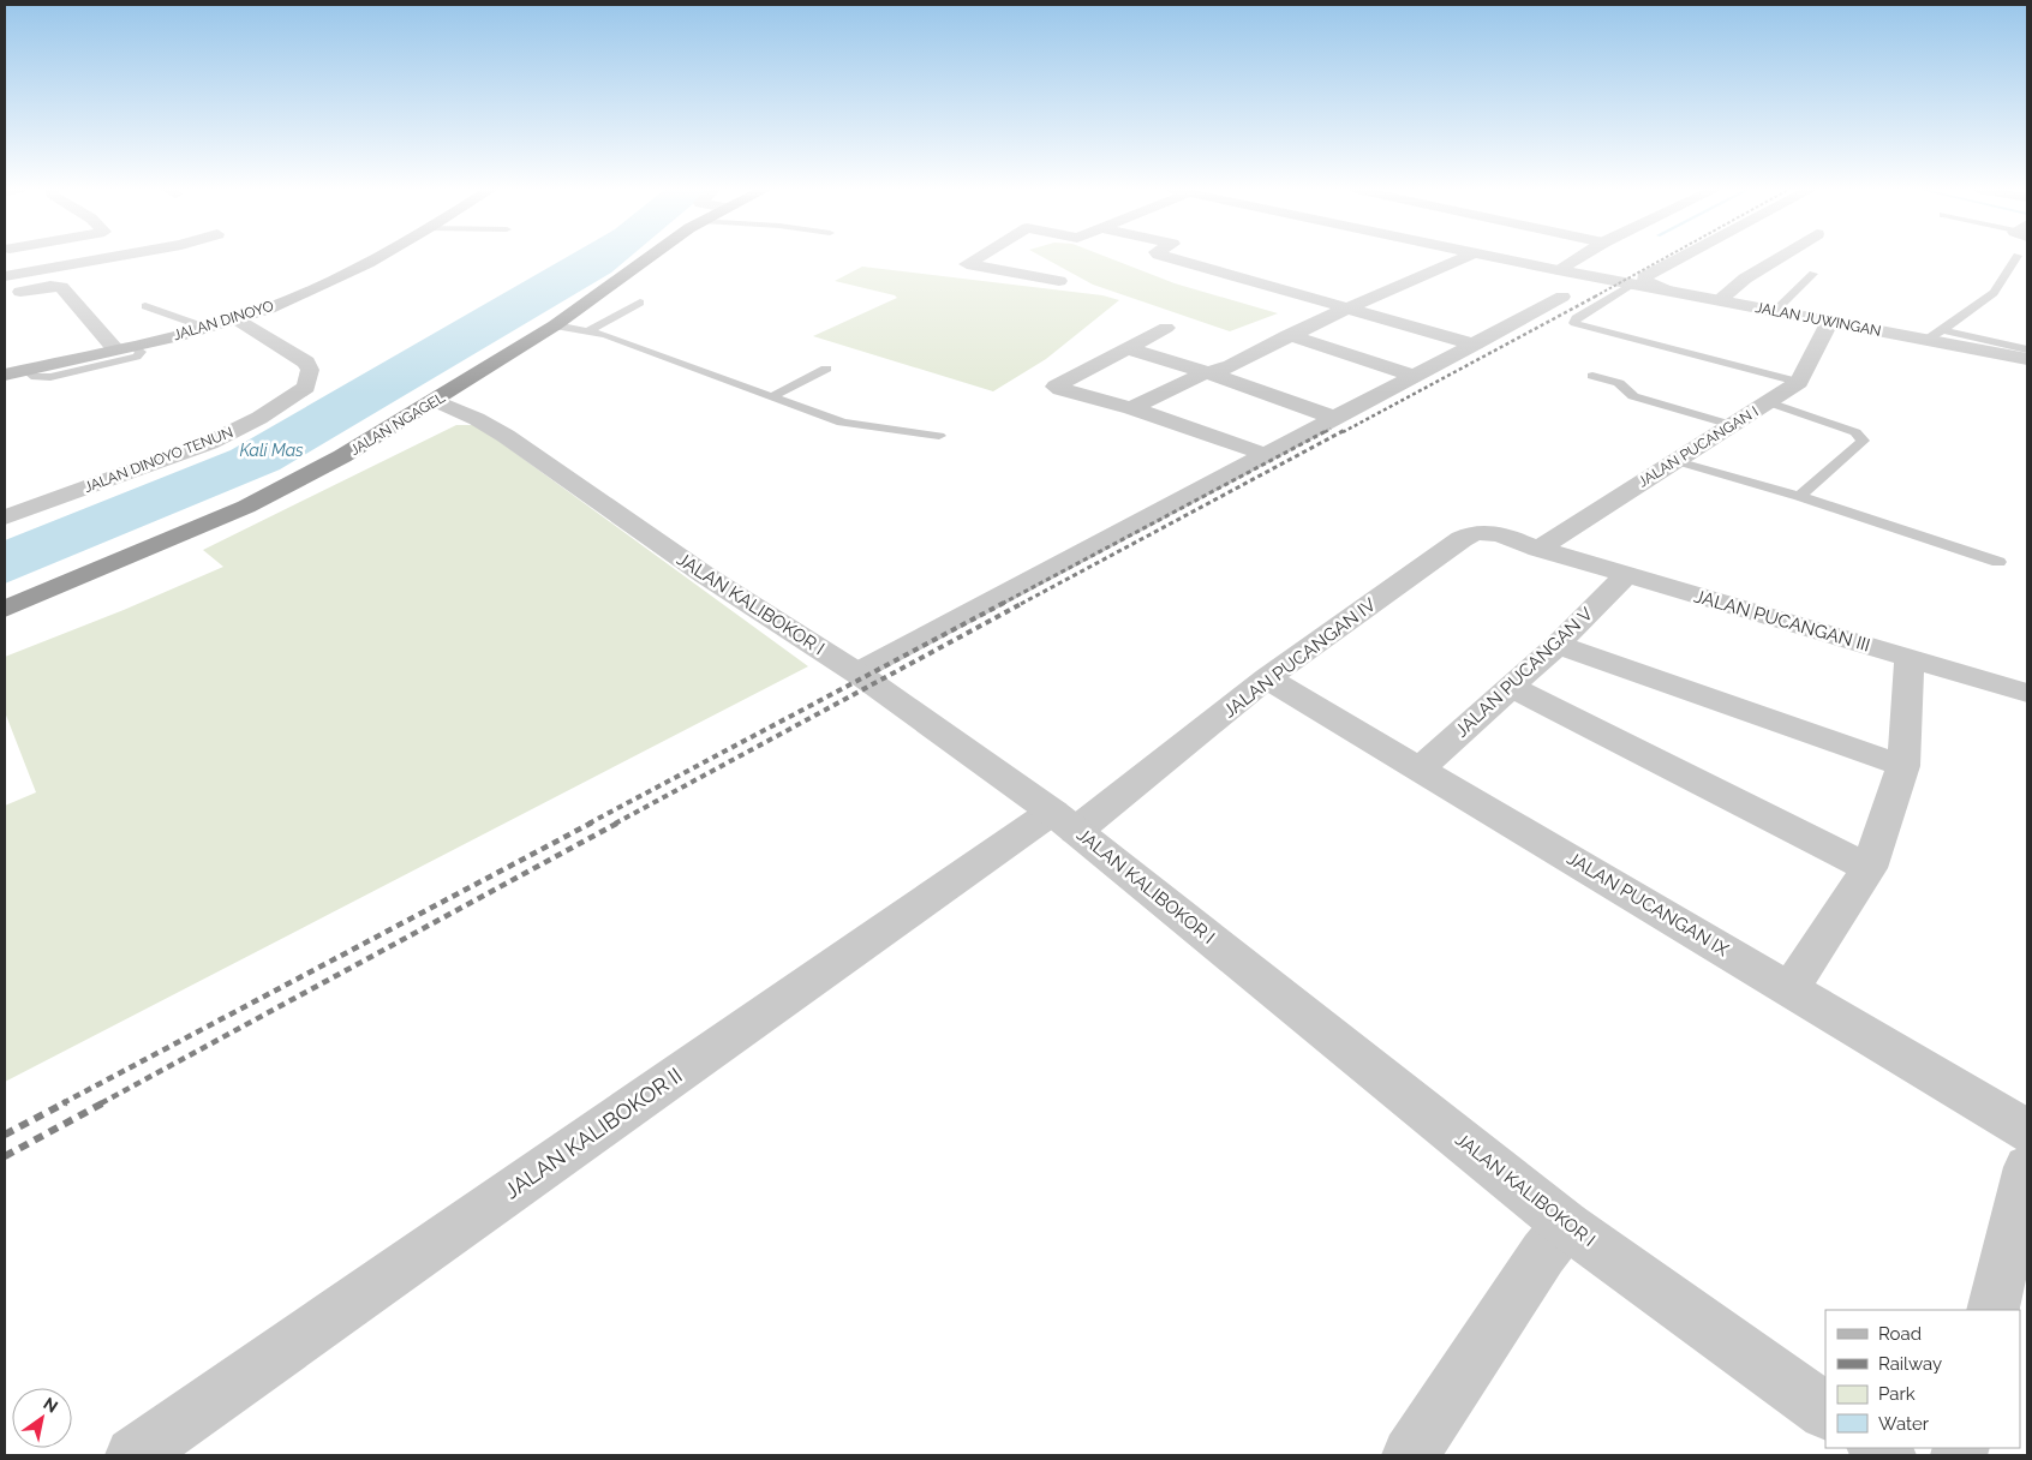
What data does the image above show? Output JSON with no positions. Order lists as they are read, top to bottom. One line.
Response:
{"streets":{"highway":["JALAN NGAGEL"],"main road":["JALAN DINOYO"],"street":["JALAN JUWINGAN","JALAN PUCANGAN I","JALAN DINOYO TENUN","JALAN KALIBOKOR I","JALAN PUCANGAN III","JALAN PUCANGAN IV","JALAN PUCANGAN V","JALAN PUCANGAN IX","JALAN KALIBOKOR II"]},"crossings":[["JALAN JUWINGAN","JALAN PUCANGAN I"],["JALAN DINOYO","JALAN DINOYO TENUN"],["JALAN NGAGEL","JALAN KALIBOKOR I"],["JALAN PUCANGAN I","JALAN PUCANGAN III"],["JALAN PUCANGAN I","JALAN PUCANGAN IV"],["JALAN KALIBOKOR I","JALAN PUCANGAN IV"],["JALAN KALIBOKOR I","JALAN KALIBOKOR II"],["JALAN PUCANGAN III","JALAN PUCANGAN IV"],["JALAN PUCANGAN III","JALAN PUCANGAN V"],["JALAN PUCANGAN IV","JALAN PUCANGAN IX"],["JALAN PUCANGAN IV","JALAN KALIBOKOR II"],["JALAN PUCANGAN V","JALAN PUCANGAN IX"]],"water":["Kali Mas"],"legend":["Road","Railway","Park","Water"],"north":"top right"}
